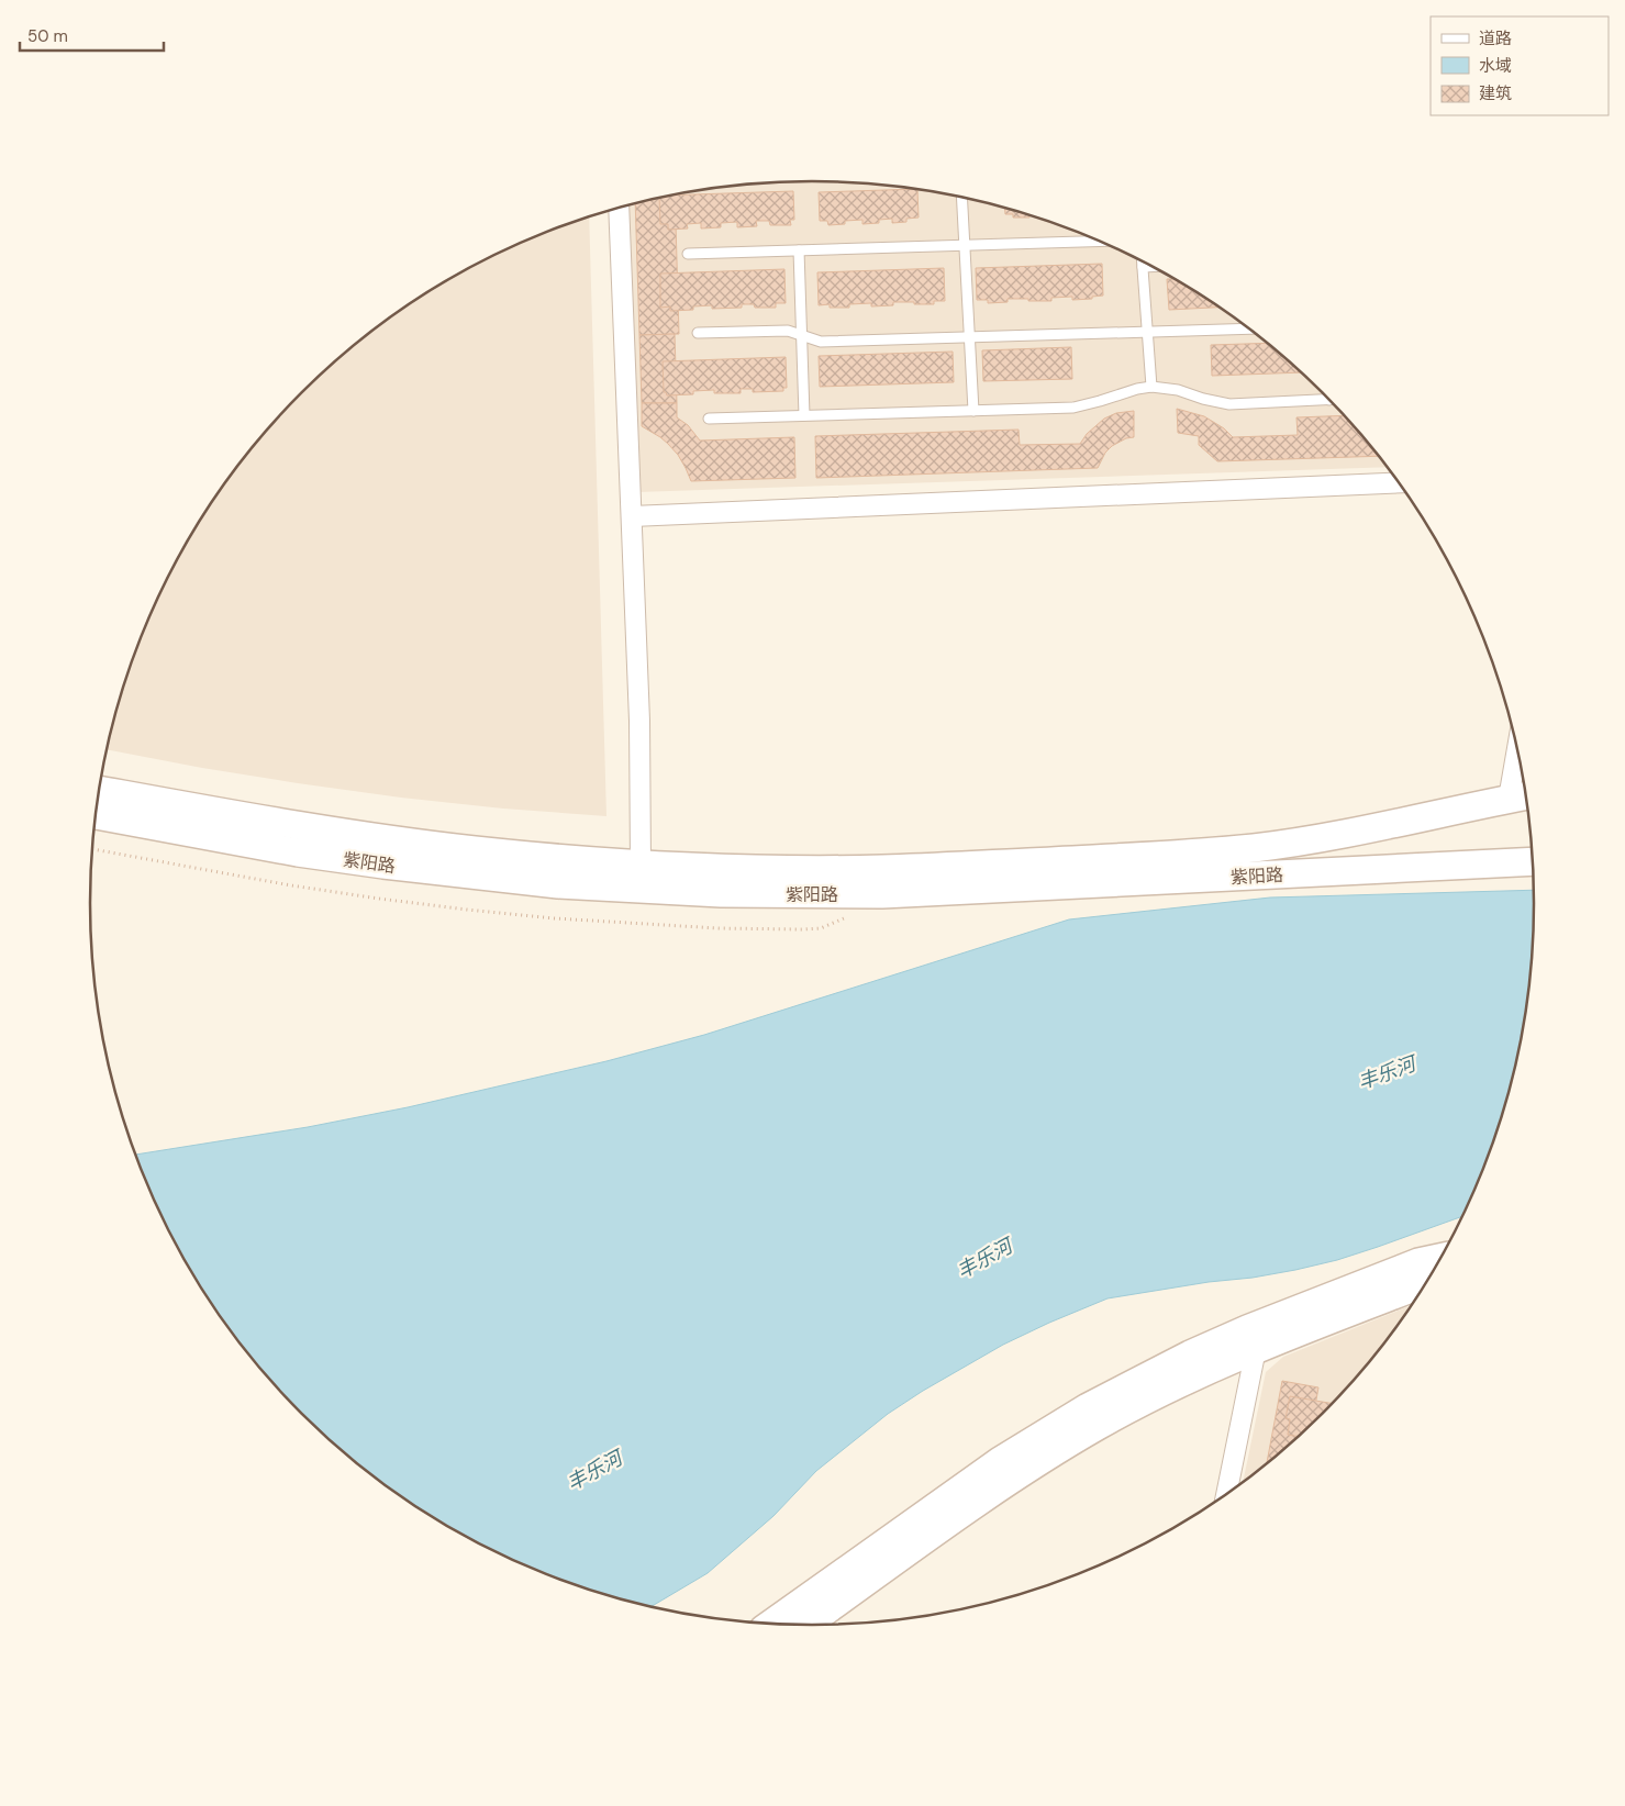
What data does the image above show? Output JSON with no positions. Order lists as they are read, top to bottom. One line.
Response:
{"streets":{"main road":["紫阳路"]},"water":["丰乐河"],"legend":["道路","水域","建筑"],"scale_bar":"50 m"}
